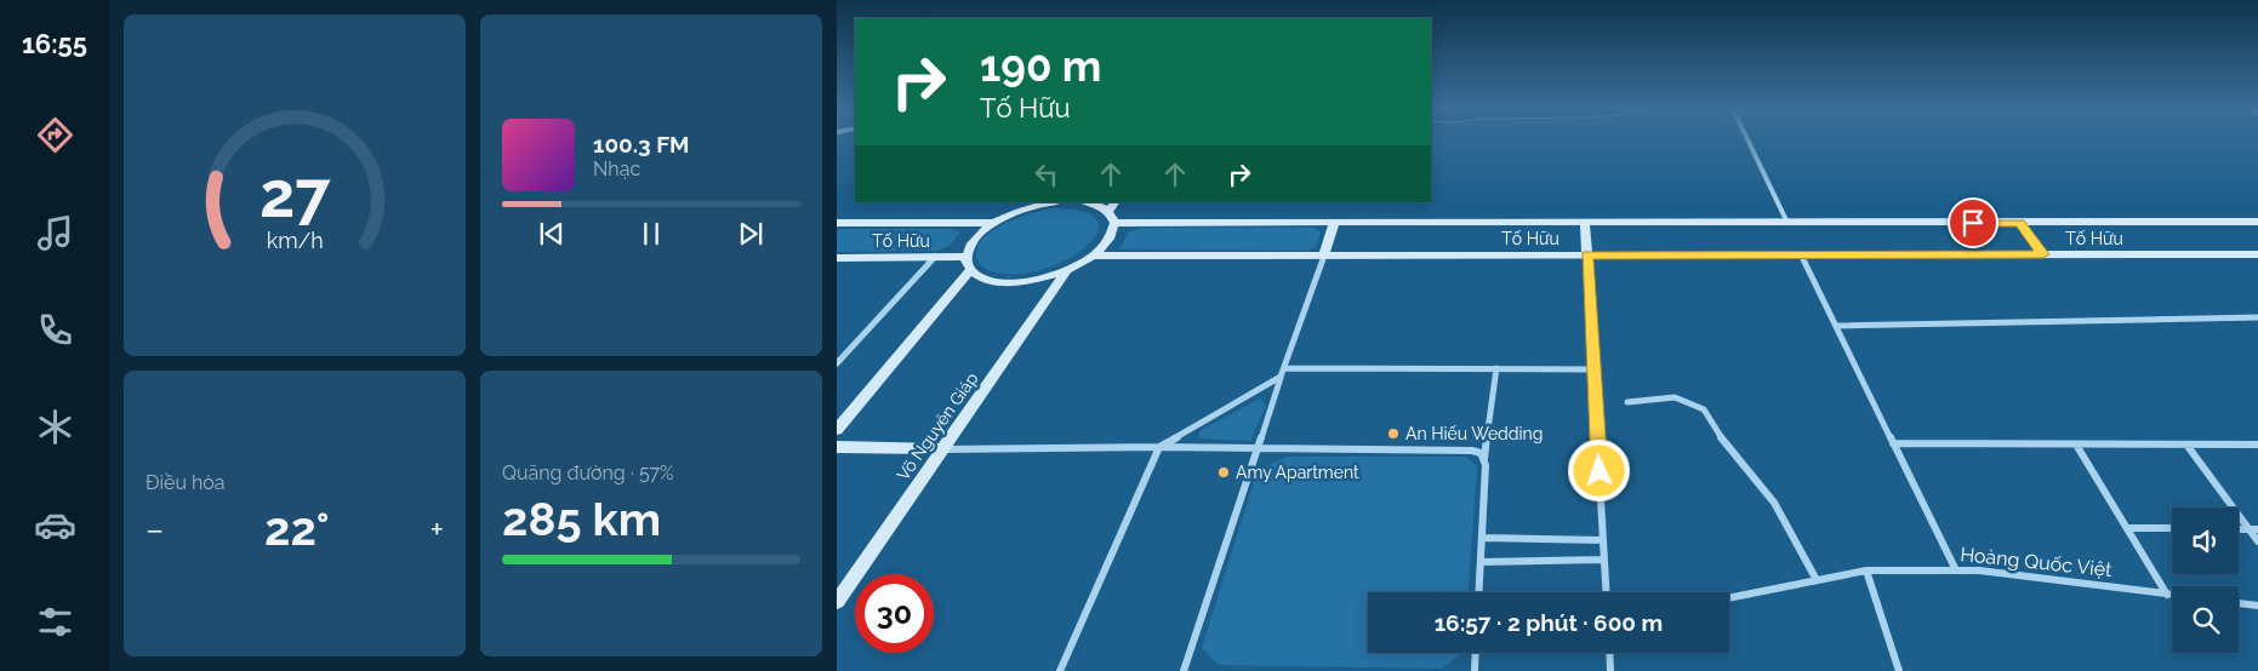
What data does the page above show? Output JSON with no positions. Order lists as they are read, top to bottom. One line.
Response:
{"streets":{"main road":["Tố Hữu","Võ Nguyên Giáp"],"street":["Hoàng Quốc Việt"]},"places":["An Hiếu Wedding","Amy Apartment"],"page":{"tabs":"16:55","turn":["190 m","Tố Hữu"],"song":["100.3 FM","Nhạc"],"tile":["Điều hòa",["Quãng đường · 57%","285 km"]],"heat":["−","22°","+"],"limit":"30","trip":"16:57 · 2 phút · 600 m","gauge":["27","km/h"]}}
